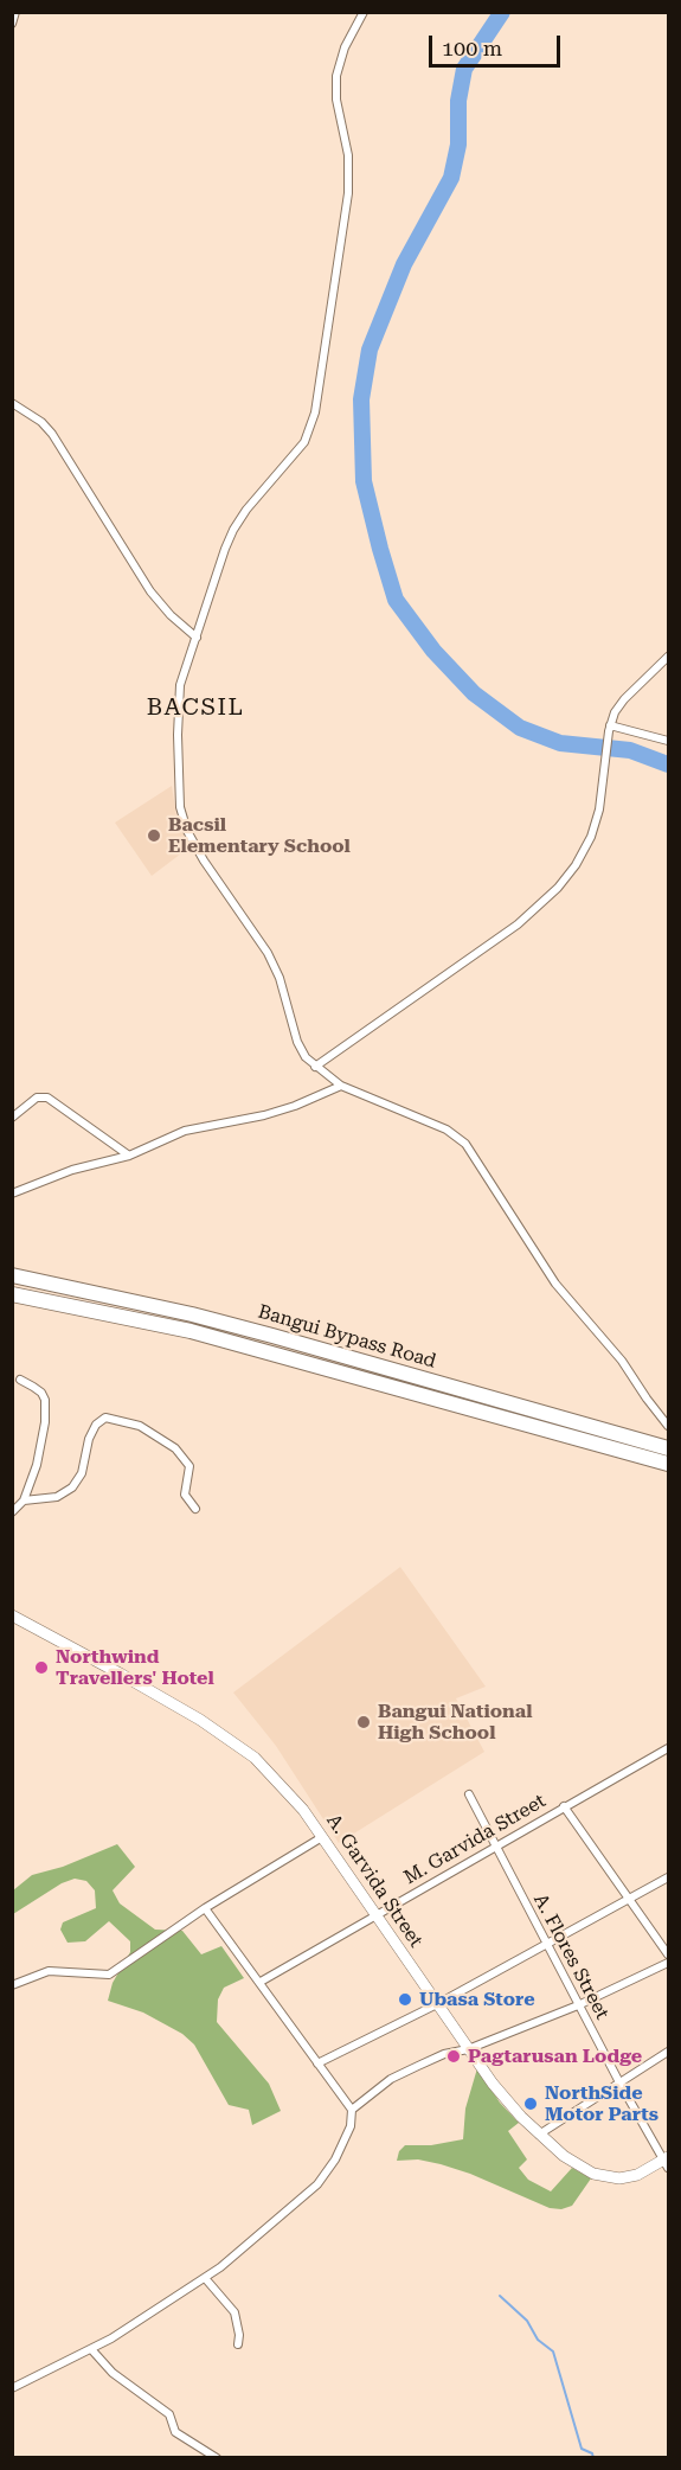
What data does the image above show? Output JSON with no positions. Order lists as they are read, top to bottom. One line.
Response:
{"streets":{"highway":["Bangui Bypass Road"],"main road":["A. Garvida Street"],"street":["M. Garvida Street","A. Flores Street"]},"crossings":[["M. Garvida Street","A. Garvida Street"],["M. Garvida Street","A. Flores Street"],["A. Garvida Street","A. Flores Street"]],"districts":["BACSIL"],"places":["Bacsil Elementary School","Northwind Travellers' Hotel","Bangui National High School","Ubasa Store","Pagtarusan Lodge","NorthSide Motor Parts"],"scale_bar":"100 m"}
